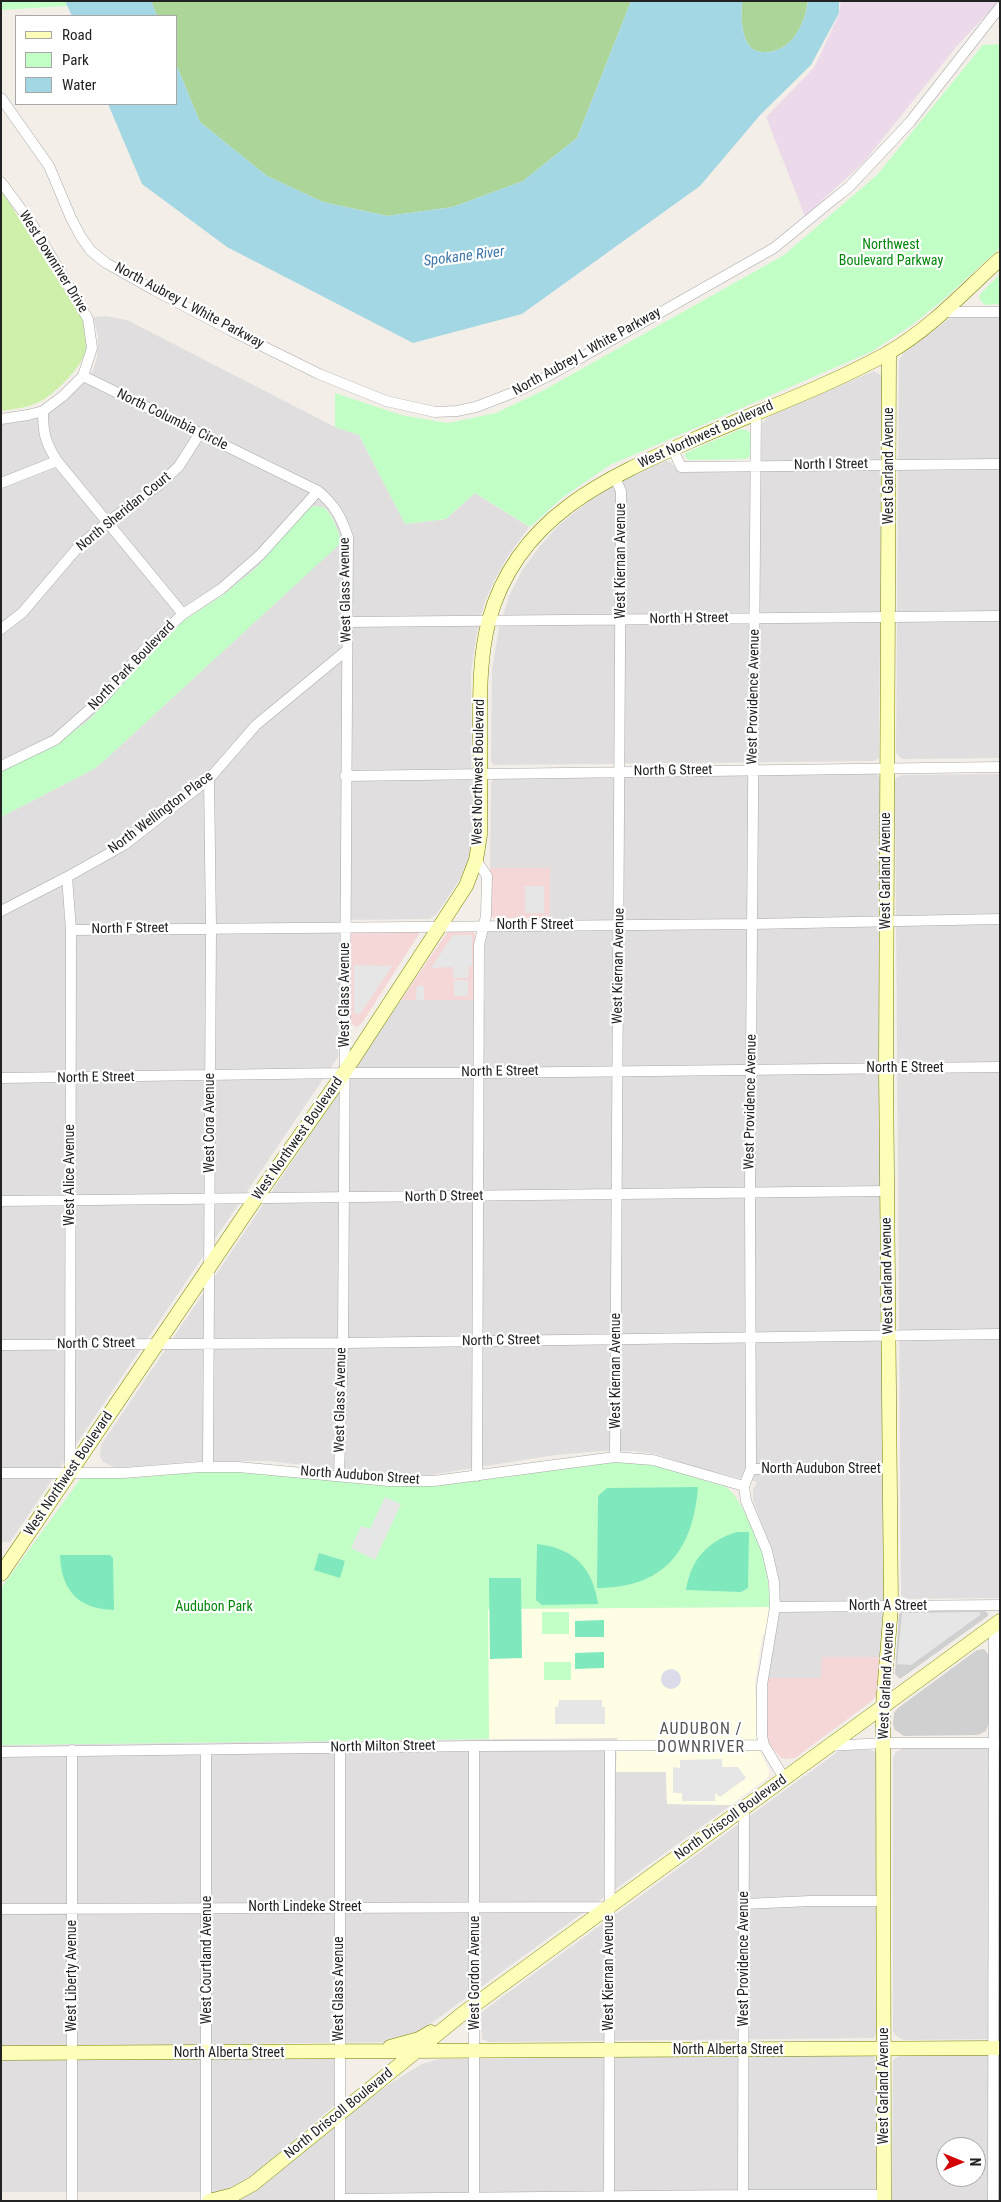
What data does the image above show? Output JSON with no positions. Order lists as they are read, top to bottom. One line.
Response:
{"streets":{"main road":["West Northwest Boulevard","West Garland Avenue","North Driscoll Boulevard","North Alberta Street"],"street":["West Downriver Drive","North Aubrey L White Parkway","North Columbia Circle","North I Street","North Sheridan Court","West Kiernan Avenue","West Glass Avenue","North H Street","North Park Boulevard","West Providence Avenue","North G Street","North Wellington Place","North F Street","North E Street","West Cora Avenue","West Alice Avenue","North D Street","North C Street","North Audubon Street","North A Street","North Milton Street","North Lindeke Street","West Courtland Avenue","West Gordon Avenue","West Liberty Avenue"]},"crossings":[["West Downriver Drive","North Columbia Circle"],["North Columbia Circle","North Sheridan Court"],["North Columbia Circle","West Glass Avenue"],["North Columbia Circle","North Park Boulevard"],["West Northwest Boulevard","North I Street"],["West Northwest Boulevard","West Garland Avenue"],["West Northwest Boulevard","West Kiernan Avenue"],["West Northwest Boulevard","West Glass Avenue"],["West Northwest Boulevard","North H Street"],["West Northwest Boulevard","West Providence Avenue"],["West Northwest Boulevard","North G Street"],["West Northwest Boulevard","North F Street"],["West Northwest Boulevard","North E Street"],["West Northwest Boulevard","West Cora Avenue"],["West Northwest Boulevard","West Alice Avenue"],["West Northwest Boulevard","North D Street"],["West Northwest Boulevard","North C Street"],["West Northwest Boulevard","North Audubon Street"],["North I Street","West Garland Avenue"],["North I Street","West Providence Avenue"],["West Garland Avenue","North H Street"],["West Garland Avenue","North G Street"],["West Garland Avenue","North F Street"],["West Garland Avenue","North E Street"],["West Garland Avenue","North D Street"],["West Garland Avenue","North C Street"],["West Garland Avenue","North Audubon Street"],["West Garland Avenue","North A Street"],["West Garland Avenue","North Driscoll Boulevard"],["West Garland Avenue","North Alberta Street"],["West Kiernan Avenue","North H Street"],["West Kiernan Avenue","North G Street"],["West Kiernan Avenue","North F Street"],["West Kiernan Avenue","North E Street"],["West Kiernan Avenue","North D Street"],["West Kiernan Avenue","North C Street"],["West Kiernan Avenue","North Audubon Street"],["West Kiernan Avenue","North Milton Street"],["West Kiernan Avenue","North Driscoll Boulevard"],["West Kiernan Avenue","North Lindeke Street"],["West Kiernan Avenue","North Alberta Street"],["West Glass Avenue","North H Street"],["West Glass Avenue","North G Street"],["West Glass Avenue","North Wellington Place"],["West Glass Avenue","North F Street"],["West Glass Avenue","North E Street"],["West Glass Avenue","North D Street"],["West Glass Avenue","North C Street"],["West Glass Avenue","North Audubon Street"],["West Glass Avenue","North Milton Street"],["West Glass Avenue","North Driscoll Boulevard"],["West Glass Avenue","North Lindeke Street"],["West Glass Avenue","North Alberta Street"],["North H Street","West Providence Avenue"],["West Providence Avenue","North G Street"],["West Providence Avenue","North F Street"],["West Providence Avenue","North E Street"],["West Providence Avenue","North D Street"],["West Providence Avenue","North C Street"],["West Providence Avenue","North Audubon Street"],["West Providence Avenue","North Driscoll Boulevard"],["West Providence Avenue","North Alberta Street"],["North Wellington Place","West Cora Avenue"],["North Wellington Place","West Alice Avenue"],["North F Street","West Cora Avenue"],["North F Street","West Alice Avenue"],["North E Street","West Cora Avenue"],["North E Street","West Alice Avenue"],["West Cora Avenue","North D Street"],["West Cora Avenue","North C Street"],["West Cora Avenue","North Audubon Street"],["West Alice Avenue","North D Street"],["West Alice Avenue","North C Street"],["West Alice Avenue","North Audubon Street"],["North Milton Street","West Courtland Avenue"],["North Milton Street","West Gordon Avenue"],["North Milton Street","West Liberty Avenue"],["North Driscoll Boulevard","North Lindeke Street"],["North Driscoll Boulevard","West Courtland Avenue"],["North Driscoll Boulevard","West Gordon Avenue"],["North Driscoll Boulevard","North Alberta Street"],["North Lindeke Street","West Courtland Avenue"],["North Lindeke Street","West Gordon Avenue"],["North Lindeke Street","West Liberty Avenue"],["West Courtland Avenue","North Alberta Street"],["West Gordon Avenue","North Alberta Street"],["West Liberty Avenue","North Alberta Street"]],"districts":["AUDUBON / DOWNRIVER"],"water":["Spokane River"],"parks":["Northwest Boulevard Parkway","Audubon Park"],"legend":["Road","Park","Water"],"north":"right"}
